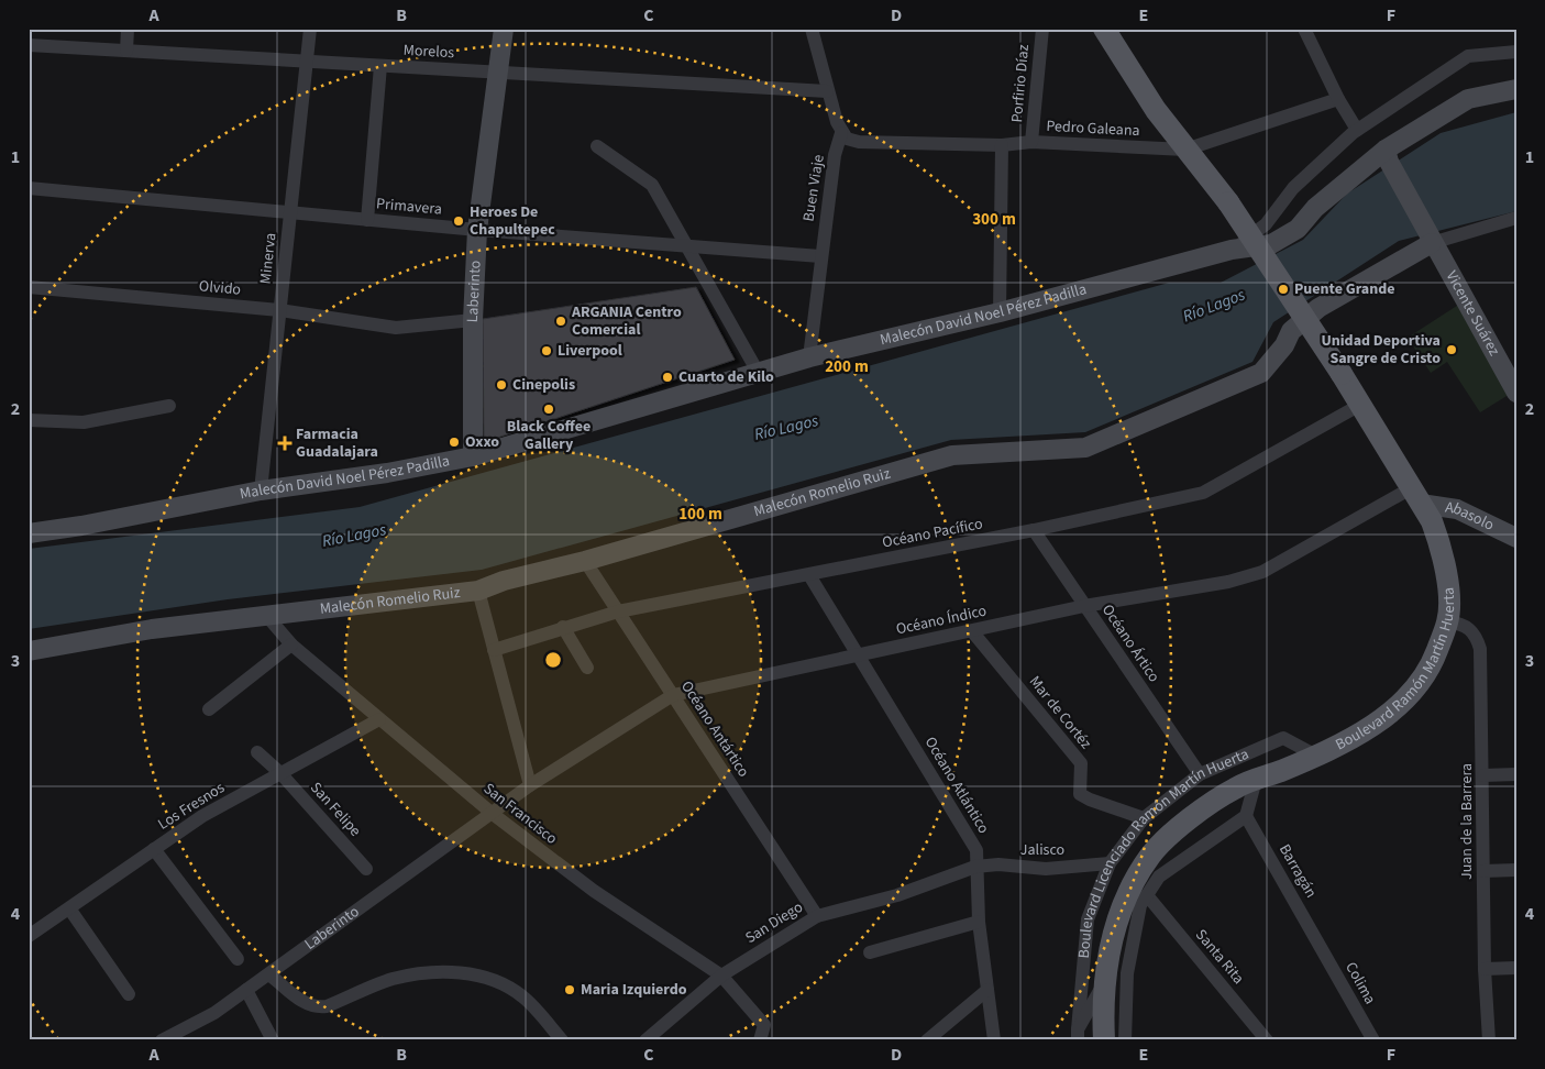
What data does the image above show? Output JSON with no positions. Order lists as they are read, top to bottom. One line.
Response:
{"streets":{"main road":["Boulevard Ramón Martín Huerta"],"street":["Morelos","Porfirio Díaz","Pedro Galeana","Buen Viaje","Primavera","Minerva","Olvido","Laberinto","Vicente Suárez","Malecón David Noel Pérez Padilla","Malecón Romelio Ruiz","Abasolo","Océano Pacífico","Océano Índico","Océano Ártico","Mar de Cortéz","Océano Antártico","Océano Atlántico","Los Fresnos","San Felipe","San Francisco","Juan de la Barrera","Jalisco","Boulevard Licenciado Ramón Martín Huerta","Barragán","San Diego","Santa Rita","Colima"]},"crossings":[["Morelos","Minerva"],["Morelos","Laberinto"],["Porfirio Díaz","Pedro Galeana"],["Pedro Galeana","Buen Viaje"],["Pedro Galeana","Boulevard Ramón Martín Huerta"],["Buen Viaje","Primavera"],["Buen Viaje","Malecón David Noel Pérez Padilla"],["Primavera","Minerva"],["Primavera","Laberinto"],["Minerva","Olvido"],["Minerva","Malecón David Noel Pérez Padilla"],["Olvido","Laberinto"],["Laberinto","Malecón David Noel Pérez Padilla"],["Laberinto","Océano Índico"],["Laberinto","San Francisco"],["Vicente Suárez","Malecón David Noel Pérez Padilla"],["Vicente Suárez","Malecón Romelio Ruiz"],["Malecón Romelio Ruiz","Océano Antártico"],["Malecón Romelio Ruiz","San Francisco"],["Abasolo","Océano Índico"],["Abasolo","Boulevard Ramón Martín Huerta"],["Océano Pacífico","Océano Ártico"],["Océano Pacífico","Boulevard Ramón Martín Huerta"],["Océano Pacífico","Océano Antártico"],["Océano Pacífico","Océano Atlántico"],["Océano Índico","Océano Ártico"],["Océano Índico","Boulevard Ramón Martín Huerta"],["Océano Índico","Mar de Cortéz"],["Océano Índico","Océano Antártico"],["Océano Índico","Océano Atlántico"],["Océano Índico","San Francisco"],["Océano Ártico","Boulevard Licenciado Ramón Martín Huerta"],["Boulevard Ramón Martín Huerta","Juan de la Barrera"],["Boulevard Ramón Martín Huerta","Boulevard Licenciado Ramón Martín Huerta"],["Mar de Cortéz","Boulevard Licenciado Ramón Martín Huerta"],["Océano Antártico","San Diego"],["Océano Atlántico","Jalisco"],["Océano Atlántico","San Diego"],["Los Fresnos","San Felipe"],["Los Fresnos","San Francisco"],["San Francisco","San Diego"],["Jalisco","Boulevard Licenciado Ramón Martín Huerta"],["Jalisco","San Diego"],["Barragán","Colima"]],"water":["Río Lagos"],"places":{"other":["Heroes De Chapultepec","Puente Grande","ARGANIA Centro Comercial","Unidad Deportiva Sangre de Cristo","Liverpool","Cuarto de Kilo","Cinepolis","Black Coffee Gallery","Oxxo","Maria Izquierdo"],"health":["Farmacia Guadalajara"]},"grid":{"columns":["A","B","C","D","E","F"],"rows":["1","2","3","4"]},"rings":["300 m","200 m","100 m"]}
